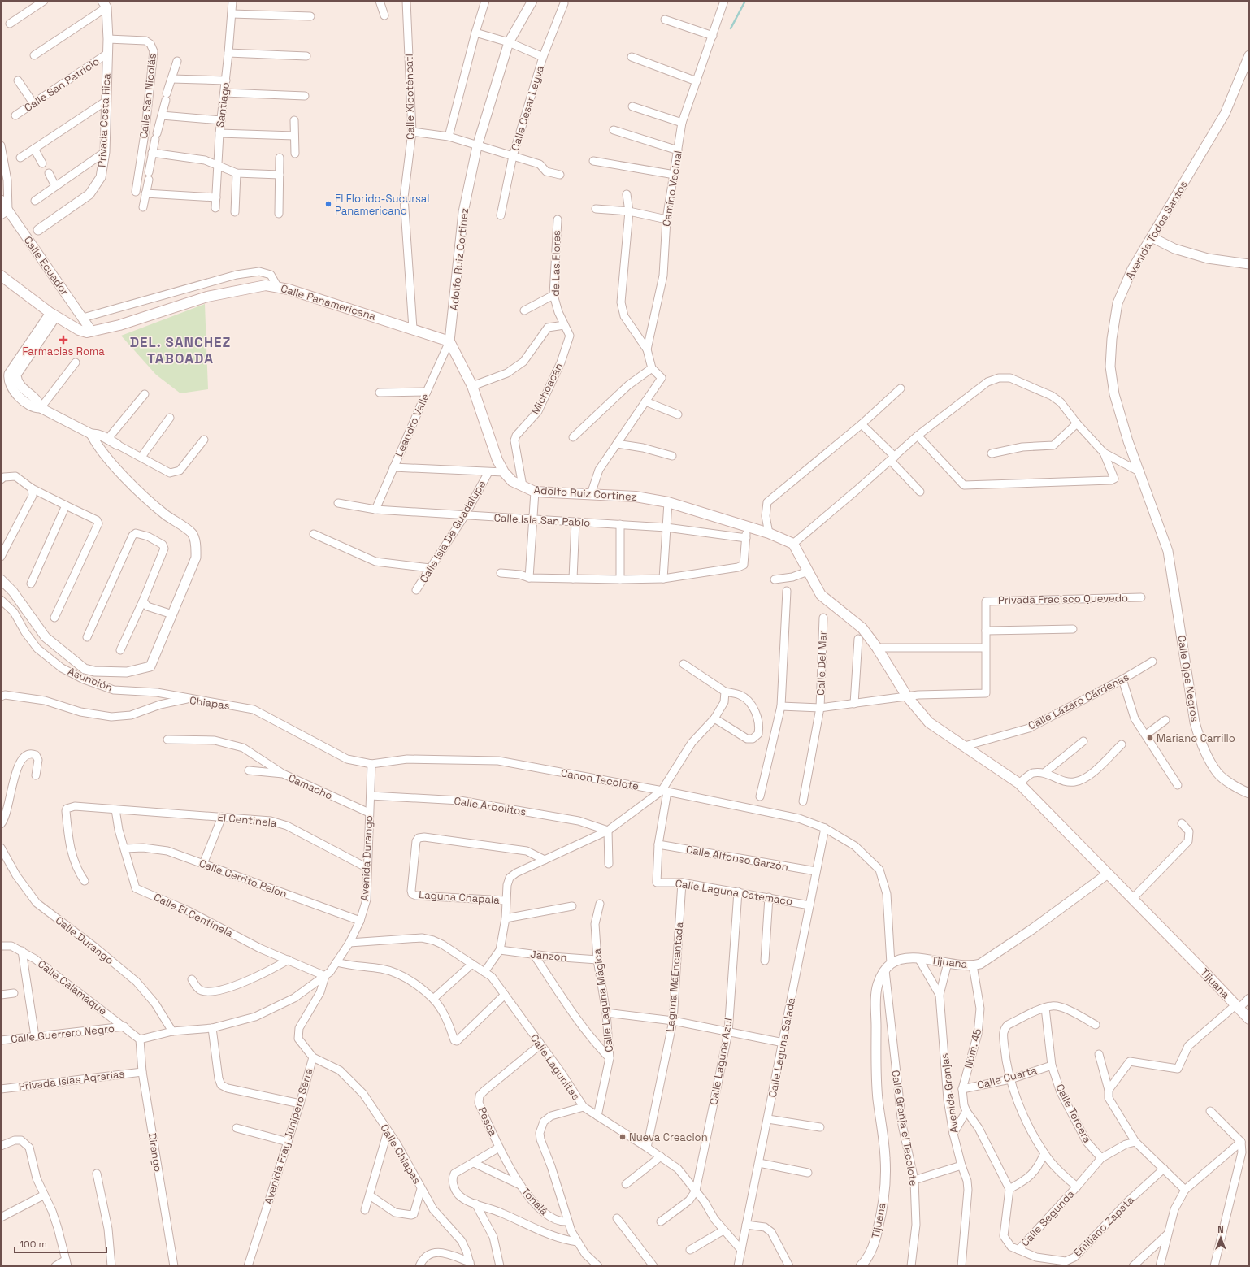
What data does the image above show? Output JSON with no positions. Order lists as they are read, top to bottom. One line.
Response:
{"streets":{"main road":["Adolfo Ruiz Cortinez","Calle Panamericana","Tijuana"],"street":["Calle San Patricio","Calle San Nicolás","Calle Xicoténcatl","Santiago","Calle Cesar Leyva","Privada Costa Rica","Camino Vecinal","Avenida Todos Santos","de Las Flores","Calle Ecuador","Michoacán","Leandro Valle","Calle Isla San Pablo","Calle Isla De Guadalupe","Privada Fracisco Quevedo","Calle Del Mar","Calle Ojos Negros","Asunción","Calle Lázaro Cárdenas","Chiapas","Canon Tecolote","Camacho","Calle Arbolitos","El Centinela","Avenida Durango","Calle Alfonso Garzón","Calle Cerrito Pelon","Calle Laguna Catemaco","Laguna Chapala","Calle El Centinela","Calle Durango","Janzon","Laguna MáEncantada","Calle Calamaque","Calle Laguna Mágica","Calle Guerrero Negro","Calle Laguna Salada","Núm. 45","Calle Laguna Azul","Calle Lagunitas","Calle Cuarta","Privada Islas Agrarias","Avenida Granjas","Calle Tercera","Pesca","Calle Granja el Tecolote","Avenida Fray Junipero Serra","Dirango","Calle Chiapas","Tonalá","Calle Segunda","Emiliano Zapata"]},"crossings":[["Calle San Patricio","Privada Costa Rica"],["Calle San Nicolás","Privada Costa Rica"],["Calle Xicoténcatl","Calle Panamericana"],["Avenida Todos Santos","Calle Ojos Negros"],["Adolfo Ruiz Cortinez","Calle Panamericana"],["Adolfo Ruiz Cortinez","Michoacán"],["Adolfo Ruiz Cortinez","Leandro Valle"],["de Las Flores","Michoacán"],["Calle Ecuador","Calle Panamericana"],["Calle Panamericana","Leandro Valle"],["Leandro Valle","Calle Isla San Pablo"],["Calle Isla San Pablo","Calle Isla De Guadalupe"],["Asunción","Chiapas"],["Chiapas","Canon Tecolote"],["Chiapas","Avenida Durango"],["Canon Tecolote","Avenida Durango"],["Canon Tecolote","Calle Laguna Salada"],["Canon Tecolote","Calle Granja el Tecolote"],["Camacho","Avenida Durango"],["Calle Arbolitos","Avenida Durango"],["El Centinela","Avenida Durango"],["El Centinela","Calle El Centinela"],["Avenida Durango","Calle Cerrito Pelon"],["Avenida Durango","Calle El Centinela"],["Avenida Durango","Calle Durango"],["Avenida Durango","Calle Calamaque"],["Avenida Durango","Calle Lagunitas"],["Avenida Durango","Avenida Fray Junipero Serra"],["Avenida Durango","Dirango"],["Calle Alfonso Garzón","Calle Laguna Catemaco"],["Calle Alfonso Garzón","Calle Laguna Salada"],["Calle Cerrito Pelon","Calle El Centinela"],["Calle Laguna Catemaco","Laguna MáEncantada"],["Calle Laguna Catemaco","Calle Laguna Salada"],["Calle Laguna Catemaco","Calle Laguna Azul"],["Calle El Centinela","Avenida Fray Junipero Serra"],["Janzon","Calle Laguna Mágica"],["Tijuana","Núm. 45"],["Tijuana","Avenida Granjas"],["Tijuana","Calle Granja el Tecolote"],["Laguna MáEncantada","Calle Lagunitas"],["Calle Calamaque","Calle Guerrero Negro"],["Calle Calamaque","Dirango"],["Calle Laguna Mágica","Calle Lagunitas"],["Calle Laguna Salada","Calle Lagunitas"],["Calle Laguna Salada","Calle Granja el Tecolote"],["Núm. 45","Calle Cuarta"],["Calle Laguna Azul","Calle Lagunitas"],["Calle Lagunitas","Pesca"],["Calle Cuarta","Calle Tercera"],["Calle Cuarta","Calle Segunda"],["Privada Islas Agrarias","Dirango"],["Calle Tercera","Calle Segunda"],["Pesca","Tonalá"],["Avenida Fray Junipero Serra","Calle Chiapas"],["Calle Segunda","Emiliano Zapata"]],"districts":["DEL. SANCHEZ TABOADA"],"places":{"other":["El Florido-Sucursal Panamericano","Mariano Carrillo","Nueva Creacion"],"health":["Farmacias Roma"]},"scale_bar":"100 m","north":"top"}
